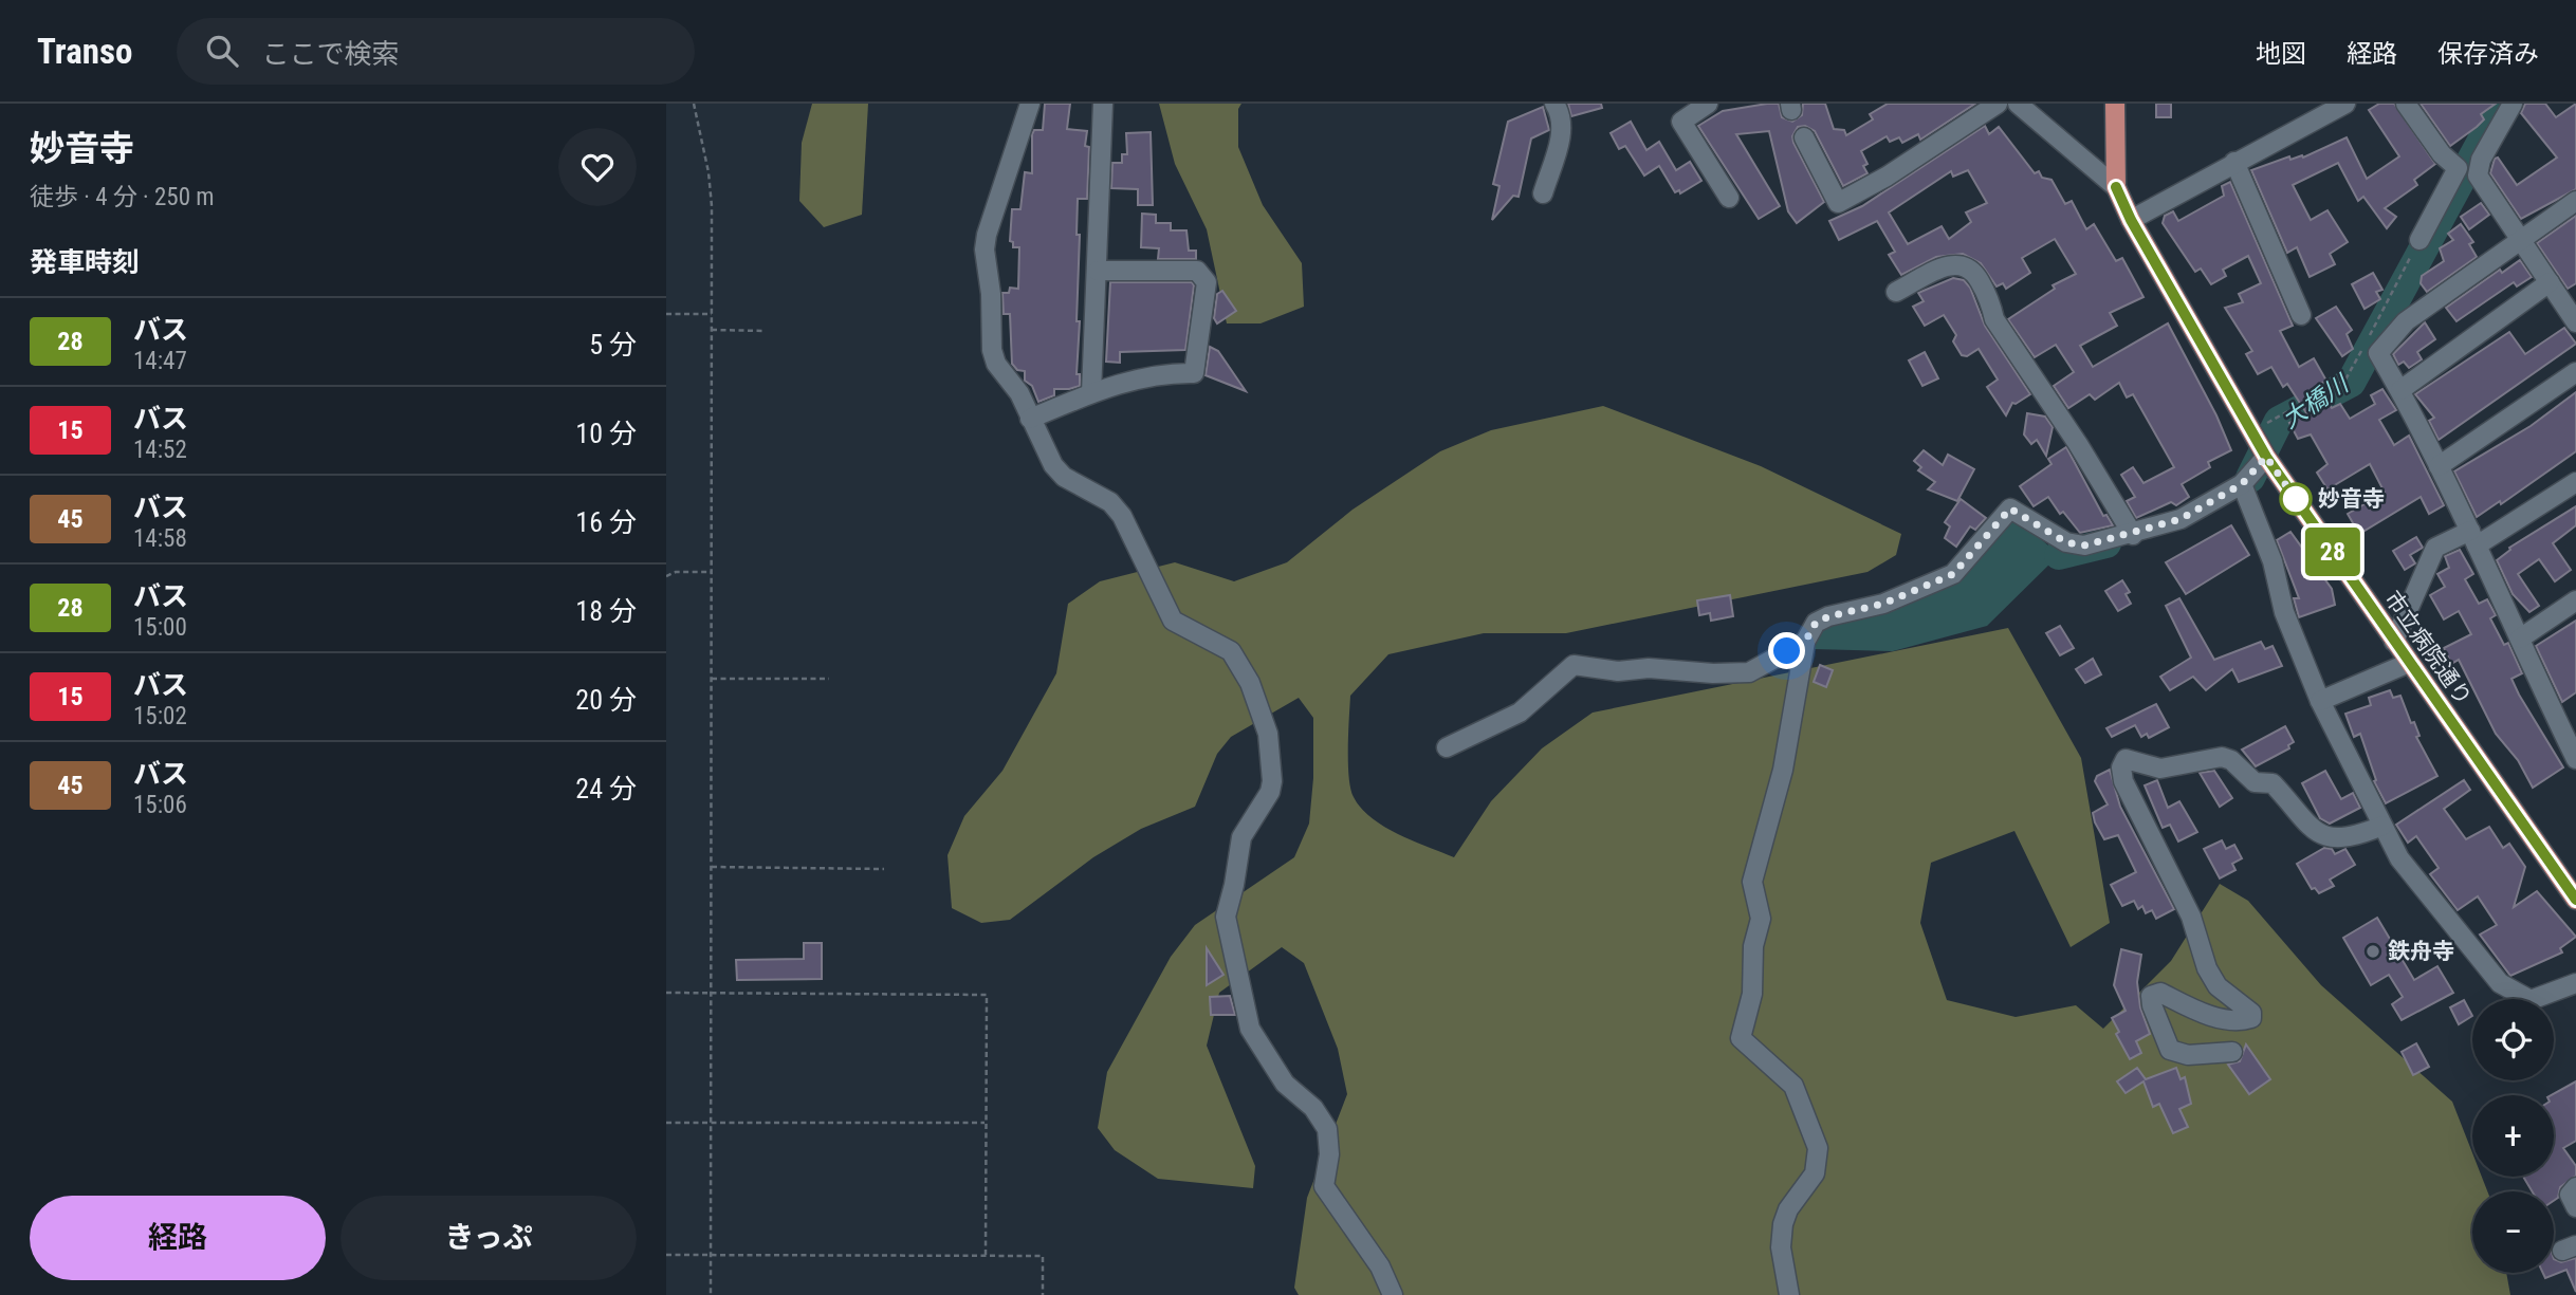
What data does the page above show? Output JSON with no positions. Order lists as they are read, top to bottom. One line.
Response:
{"streets":{"main road":["市立病院通り"]},"water":["大橋川"],"places":["妙音寺","鉄舟寺"],"lines":["bus line 28"],"page":{"header":"Transo","search":"ここで検索","nav":["地図","経路","保存済み"],"heading":[["妙音寺","徒歩 · 4 分 · 250 m"],"発車時刻"],"on_map":"28","list":[{"mark":"28","name":"バス","note":"14:47","value":"5 分"},{"mark":"15","name":"バス","note":"14:52","value":"10 分"},{"mark":"45","name":"バス","note":"14:58","value":"16 分"},{"mark":"28","name":"バス","note":"15:00","value":"18 分"},{"mark":"15","name":"バス","note":"15:02","value":"20 分"},{"mark":"45","name":"バス","note":"15:06","value":"24 分"}],"map_buttons":["+","−"],"buttons":["経路","きっぷ"]}}
